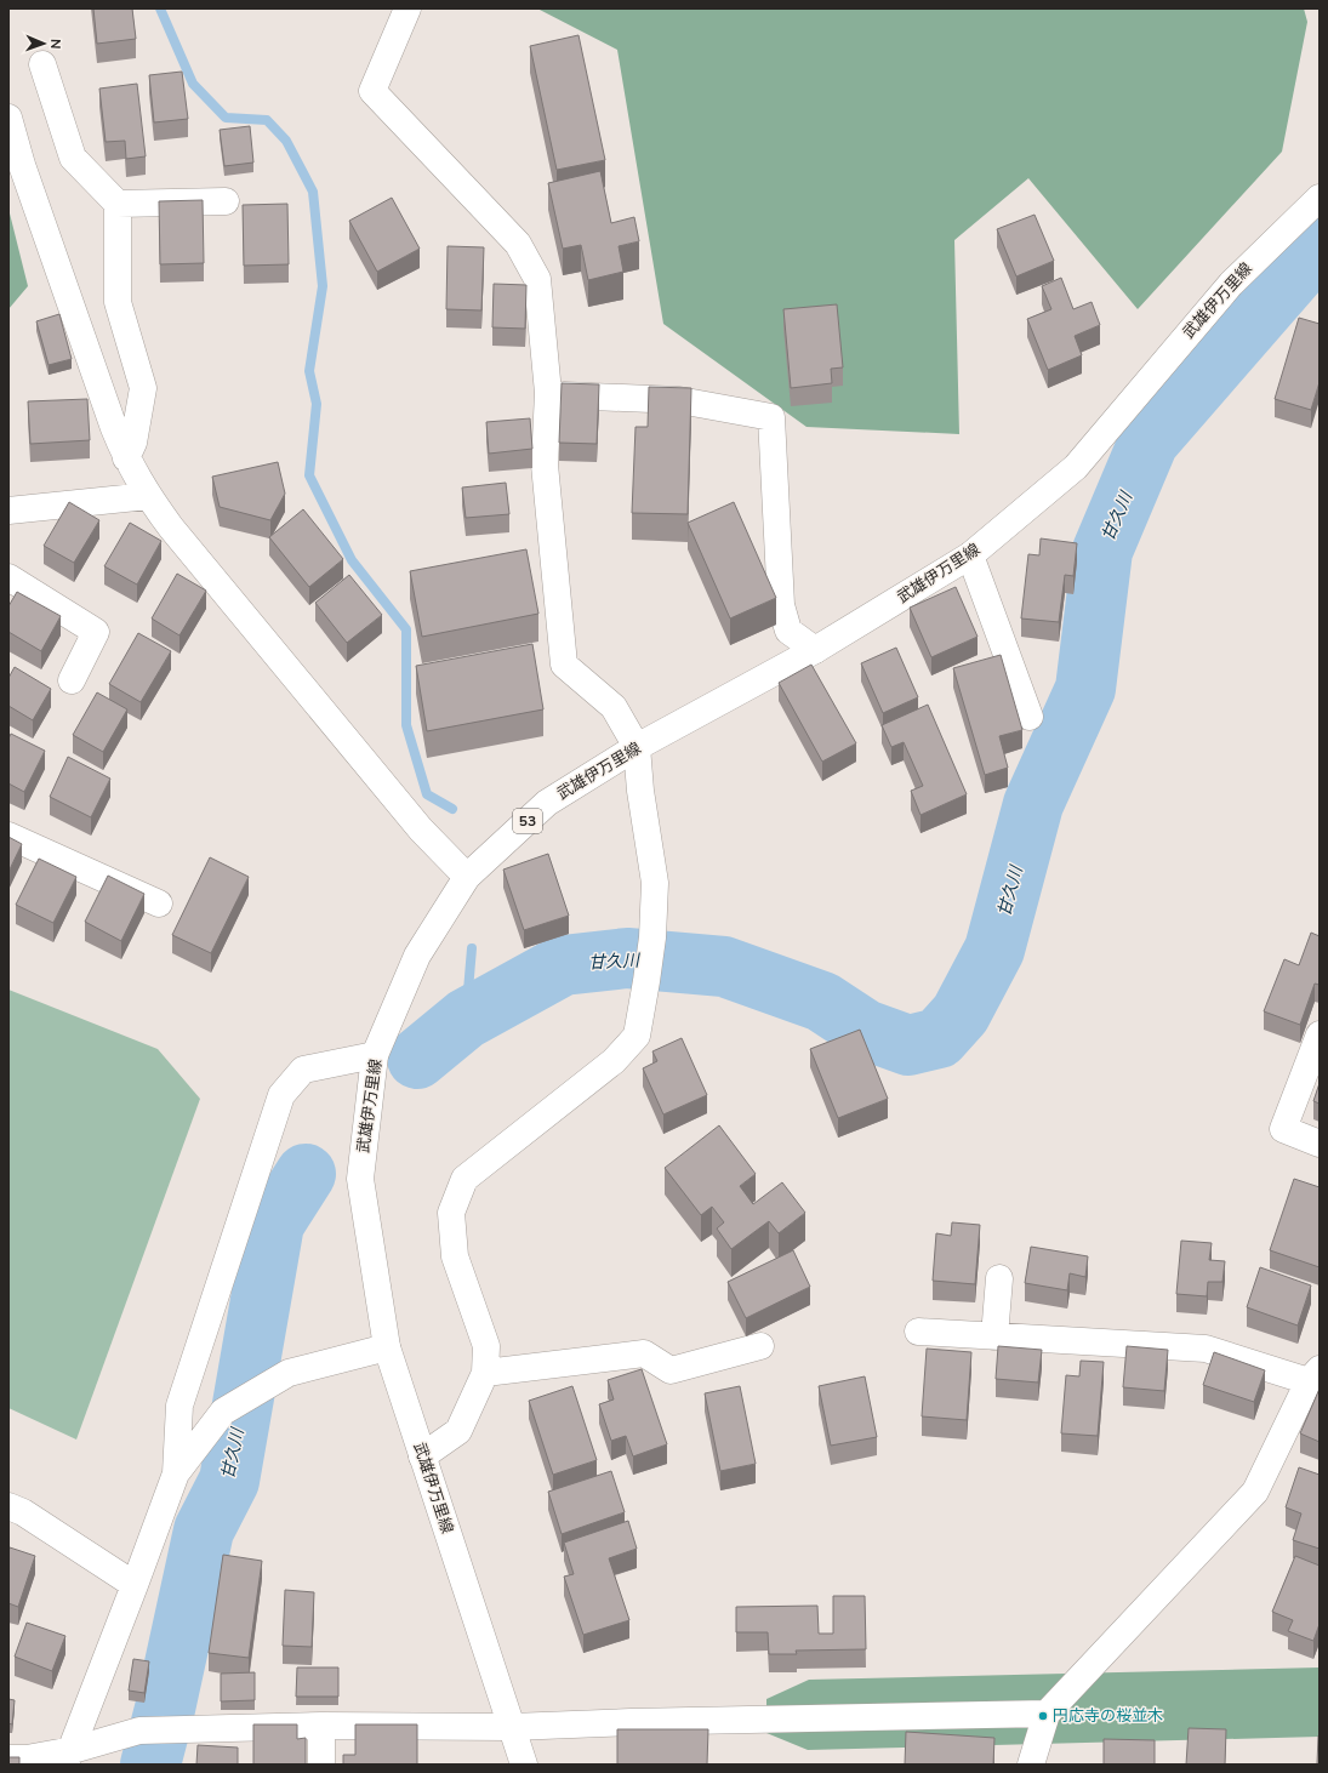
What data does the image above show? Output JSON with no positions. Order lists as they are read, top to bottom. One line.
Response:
{"streets":{"street":["武雄伊万里線","53"]},"water":["甘久川"],"places":["円応寺の桜並木"],"north":"right"}
